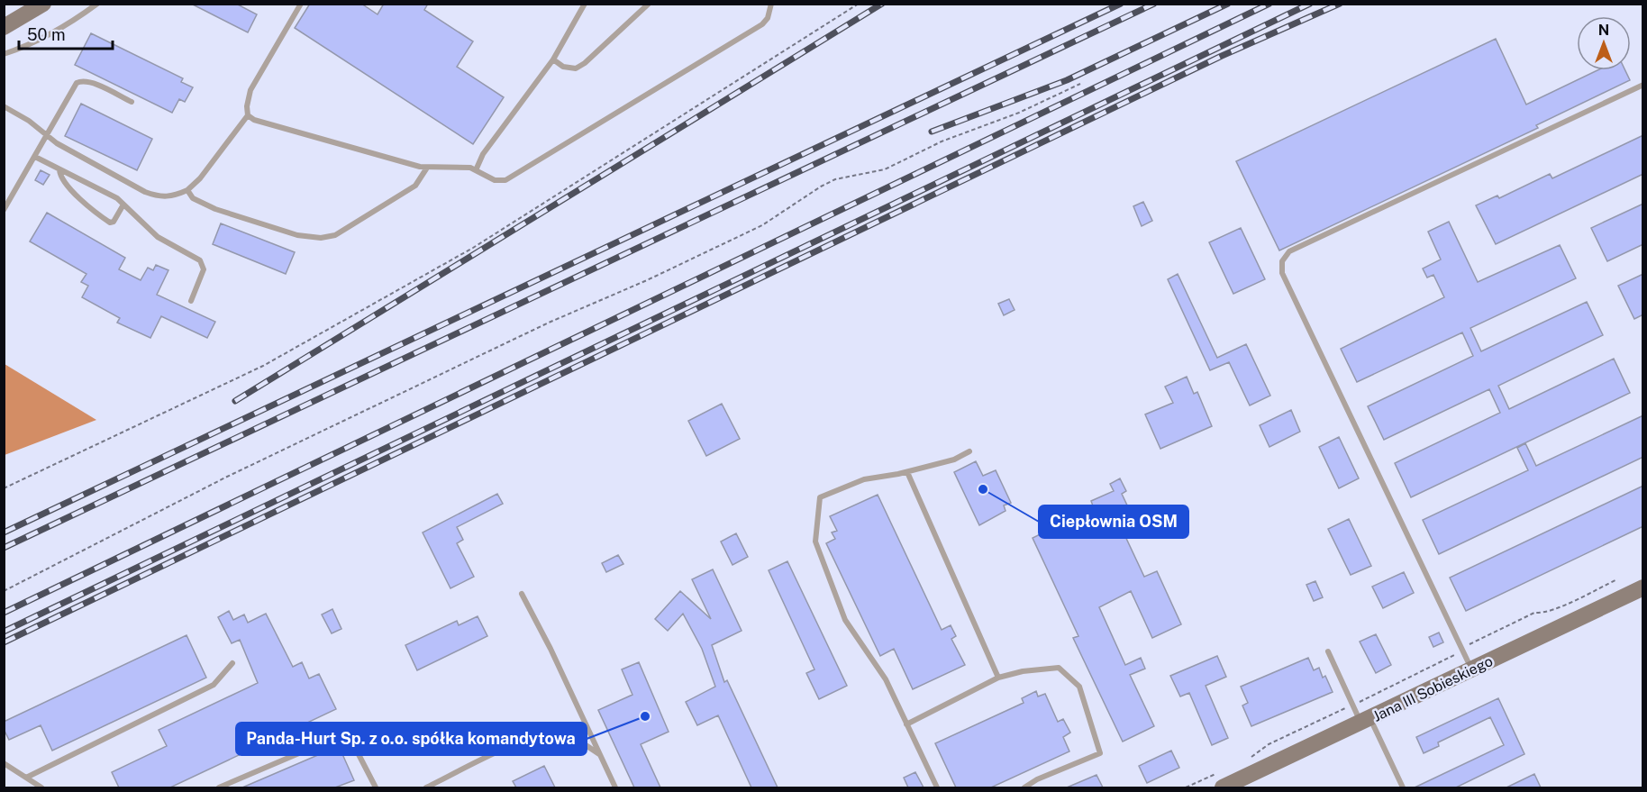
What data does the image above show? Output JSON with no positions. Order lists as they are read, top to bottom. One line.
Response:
{"streets":{"main road":["Jana III Sobieskiego"]},"places":["Ciepłownia OSM","Panda-Hurt Sp. z o.o. spółka komandytowa"],"scale_bar":"50 m","north":"top"}
